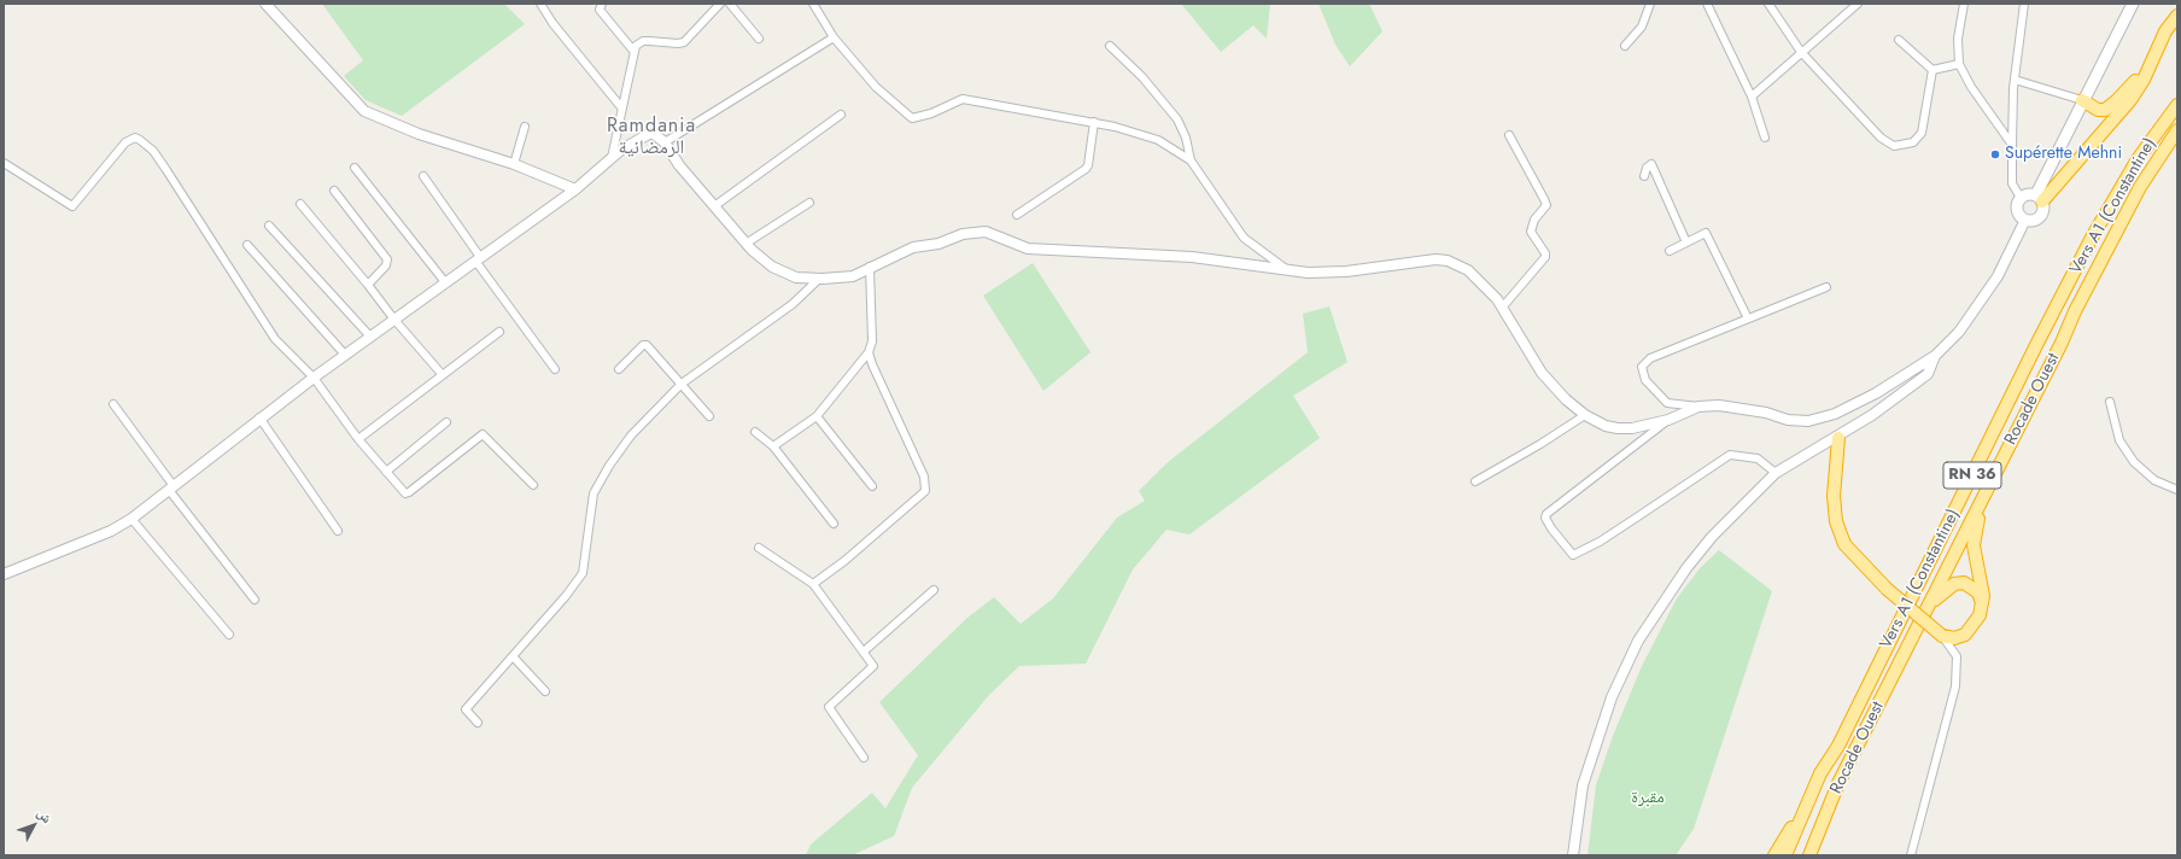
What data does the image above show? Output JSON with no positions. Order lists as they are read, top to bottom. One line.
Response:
{"streets":{"highway":["Vers A1 (Constantine)","Rocade Ouest","RN 36"]},"districts":["Ramdania الرمضانية"],"parks":["مقبرة"],"places":["Supérette Mehni"],"north":"top right"}
